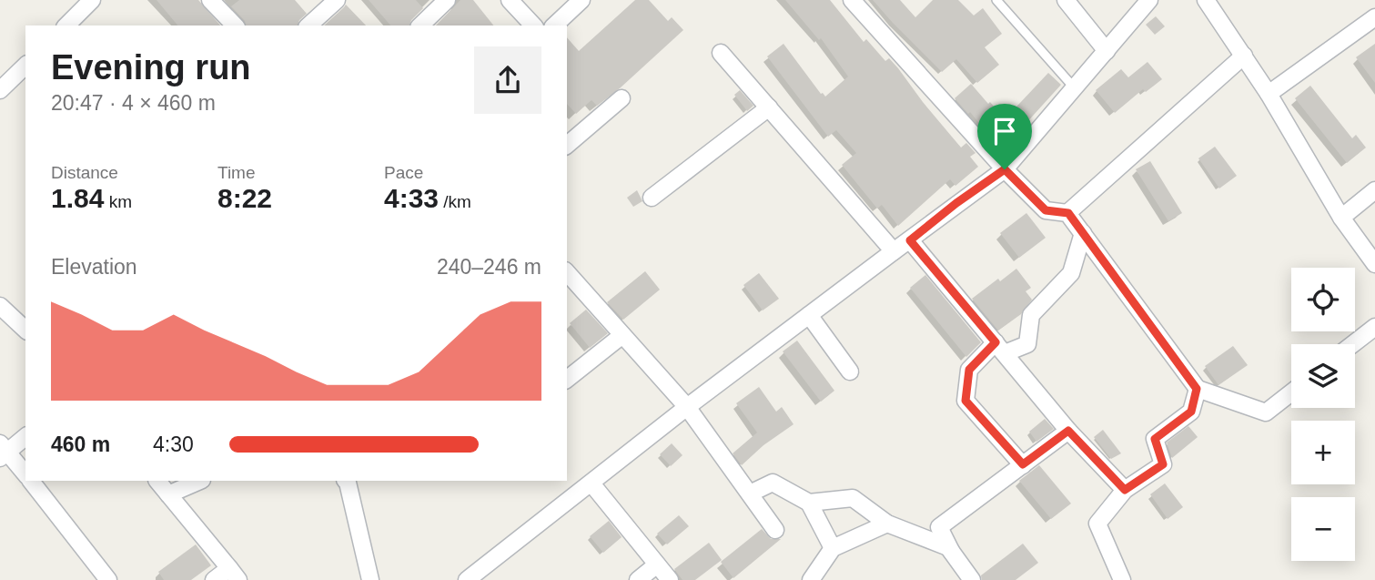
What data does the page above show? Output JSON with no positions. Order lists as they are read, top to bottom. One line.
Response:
{"page":{"heading":["Evening run","20:47 · 4 × 460 m"],"stats":[["Distance","1.84 km"],["Time","8:22"],["Pace","4:33 /km"]],"chart":["Elevation","240–246 m"],"map_buttons":["+","−"],"list":[{"name":"460 m","note":"4:30"}]}}
